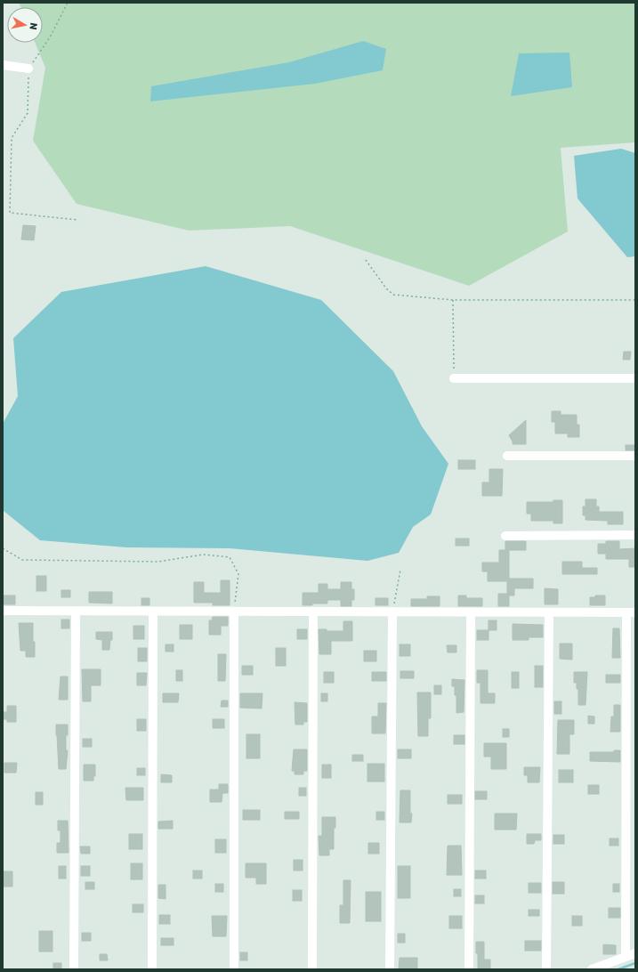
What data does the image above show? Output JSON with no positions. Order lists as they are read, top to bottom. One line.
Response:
{"north":"right"}
